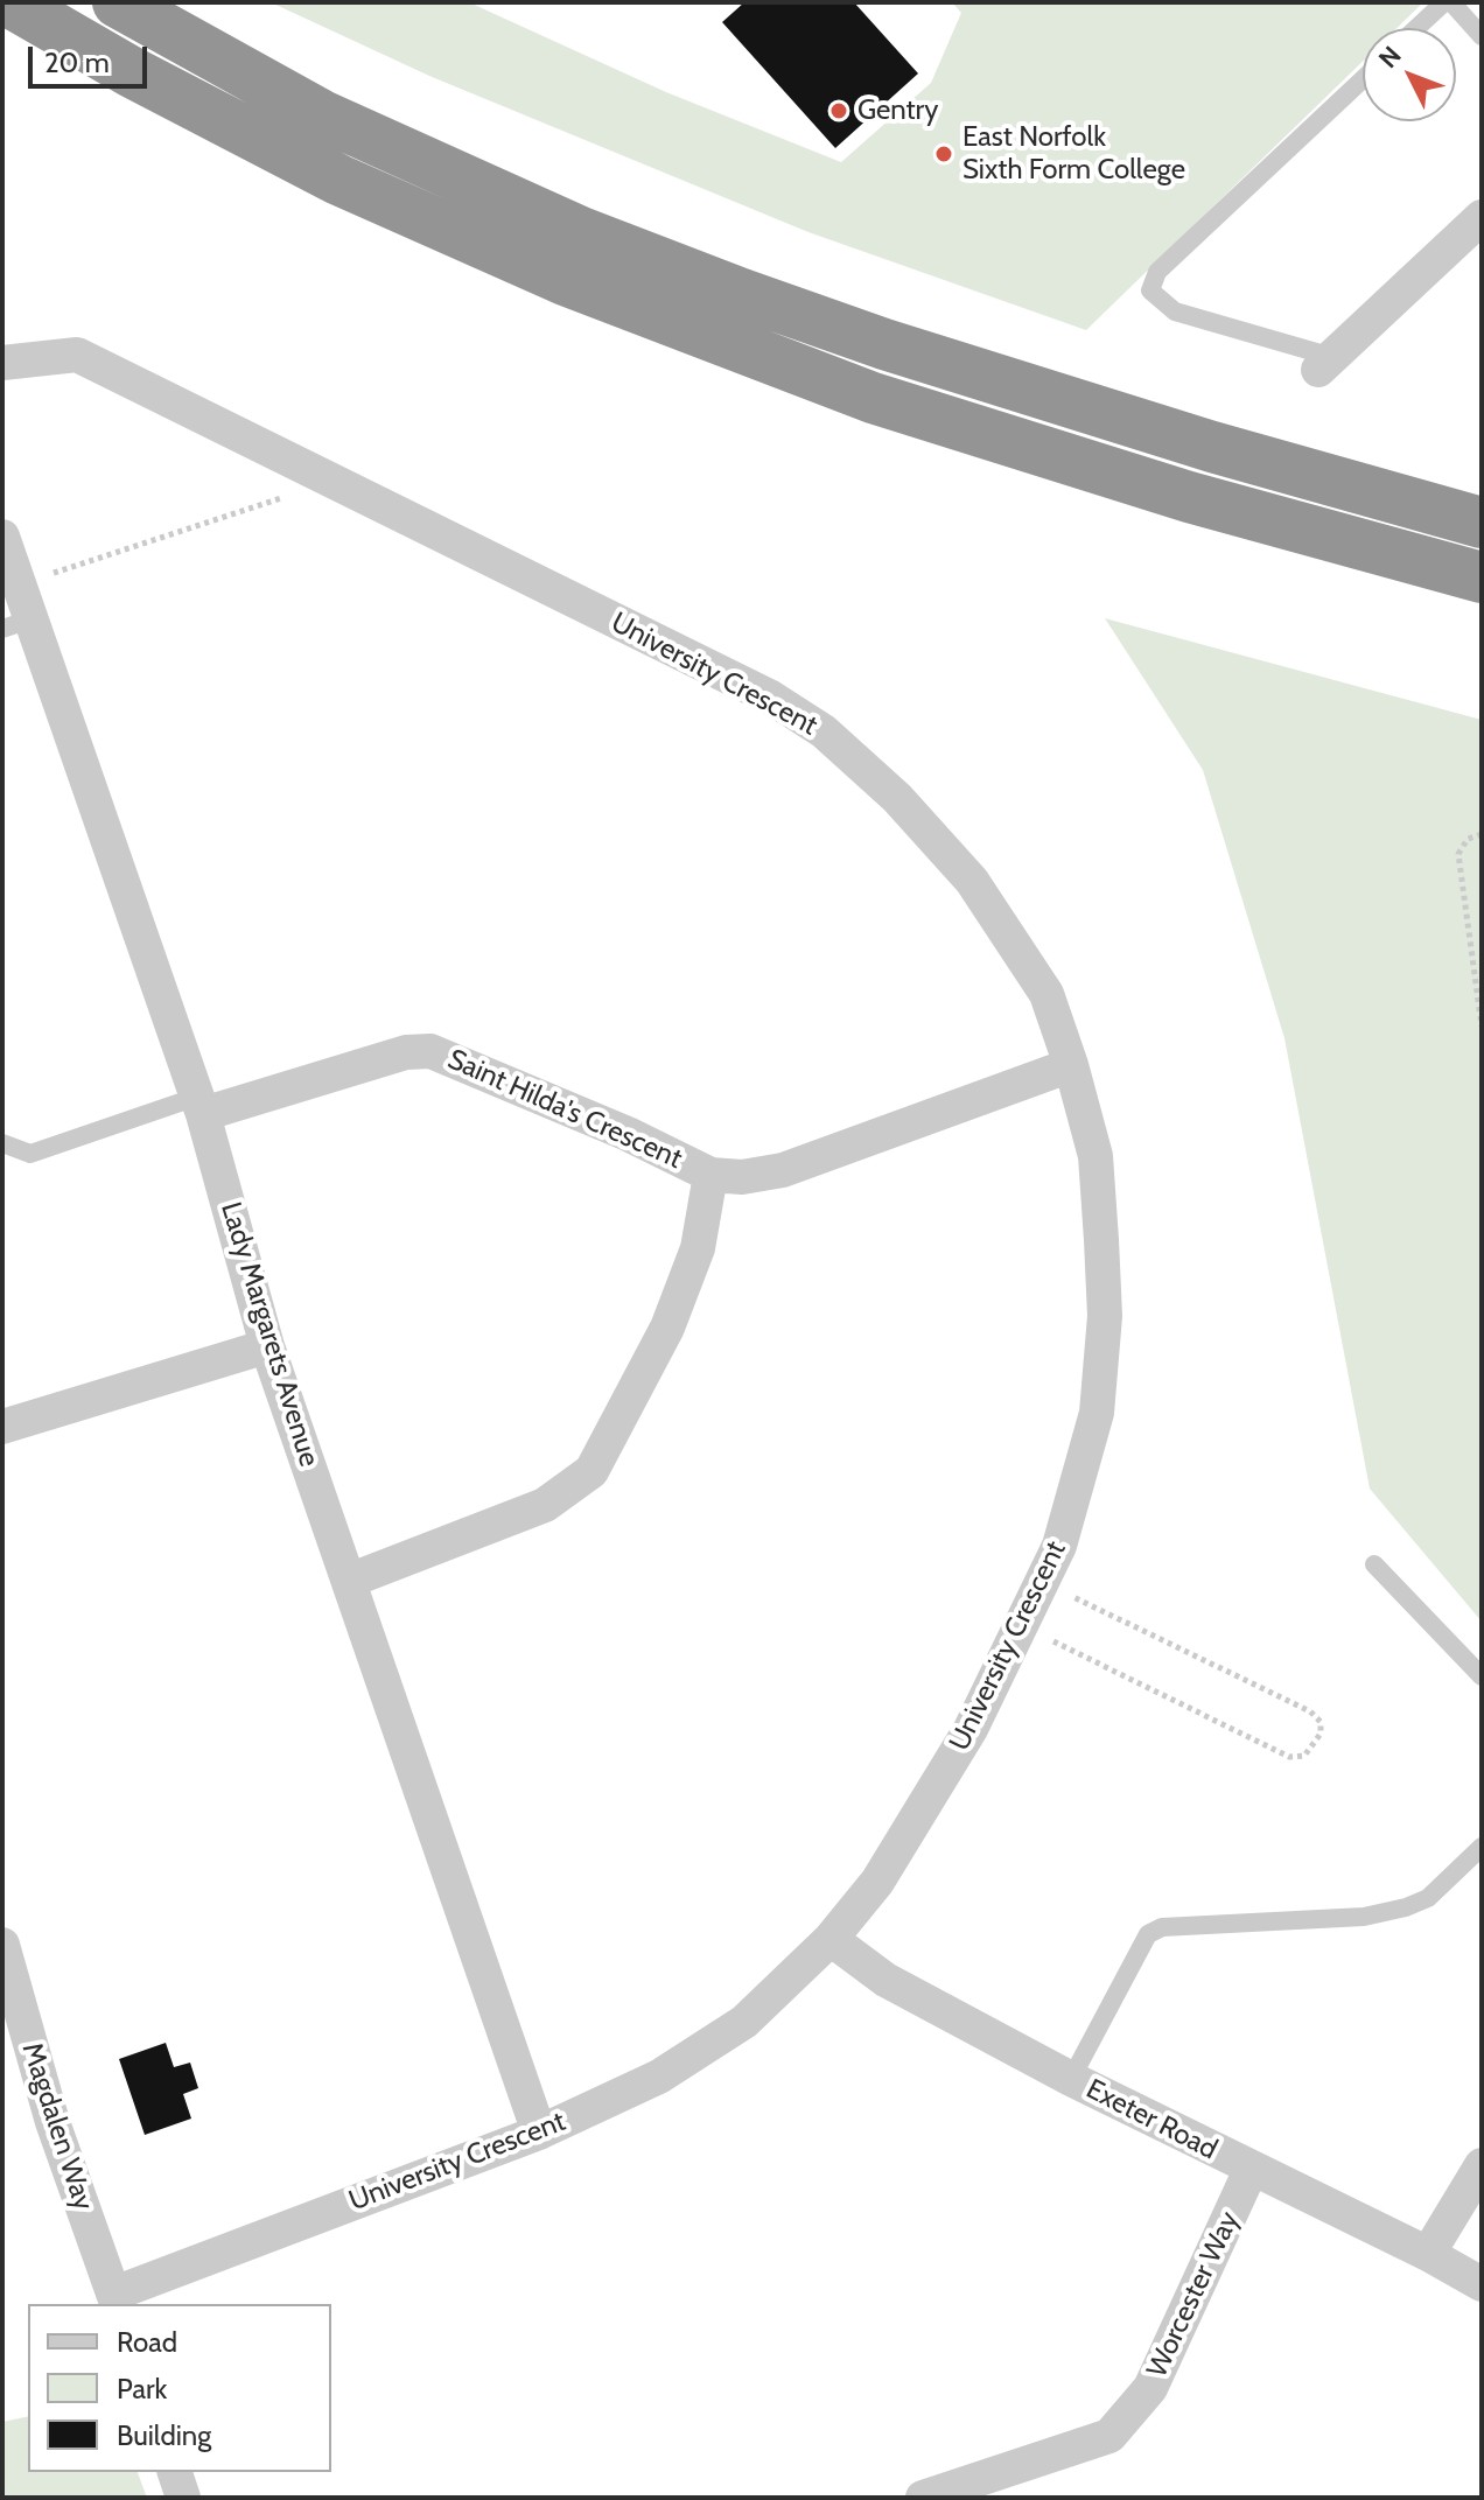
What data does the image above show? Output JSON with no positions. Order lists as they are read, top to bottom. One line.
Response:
{"streets":{"street":["University Crescent","Saint Hilda's Crescent","Lady Margarets Avenue","Exeter Road","Magdalen Way","Worcester Way"]},"crossings":[["University Crescent","Saint Hilda's Crescent"],["University Crescent","Lady Margarets Avenue"],["University Crescent","Exeter Road"],["University Crescent","Magdalen Way"],["Saint Hilda's Crescent","Lady Margarets Avenue"],["Exeter Road","Worcester Way"]],"places":["Gentry","East Norfolk Sixth Form College"],"legend":["Road","Park","Building"],"scale_bar":"20 m","north":"top left"}
